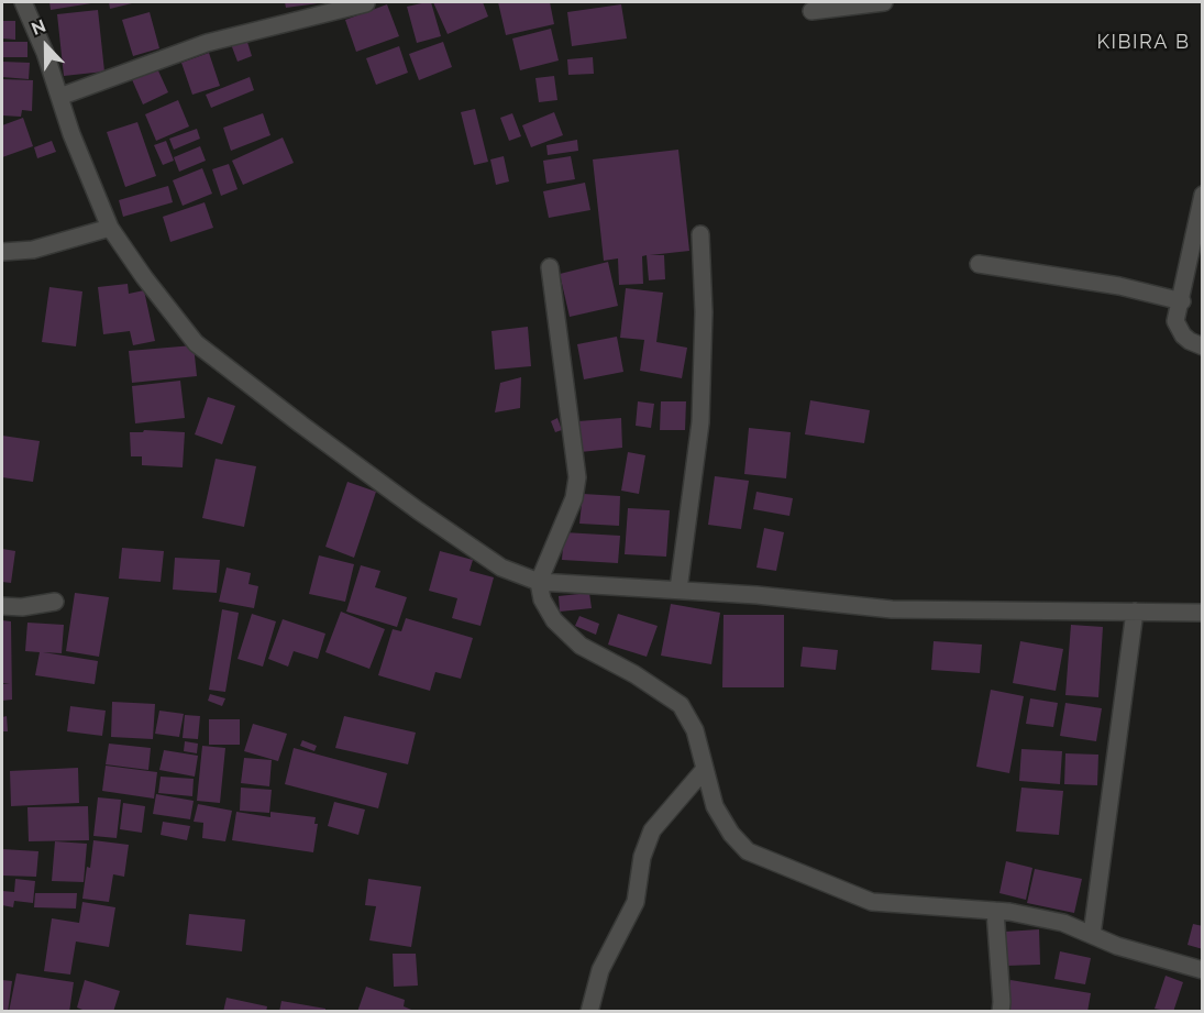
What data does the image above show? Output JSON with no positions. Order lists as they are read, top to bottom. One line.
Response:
{"districts":["KIBIRA B"],"north":"top"}
